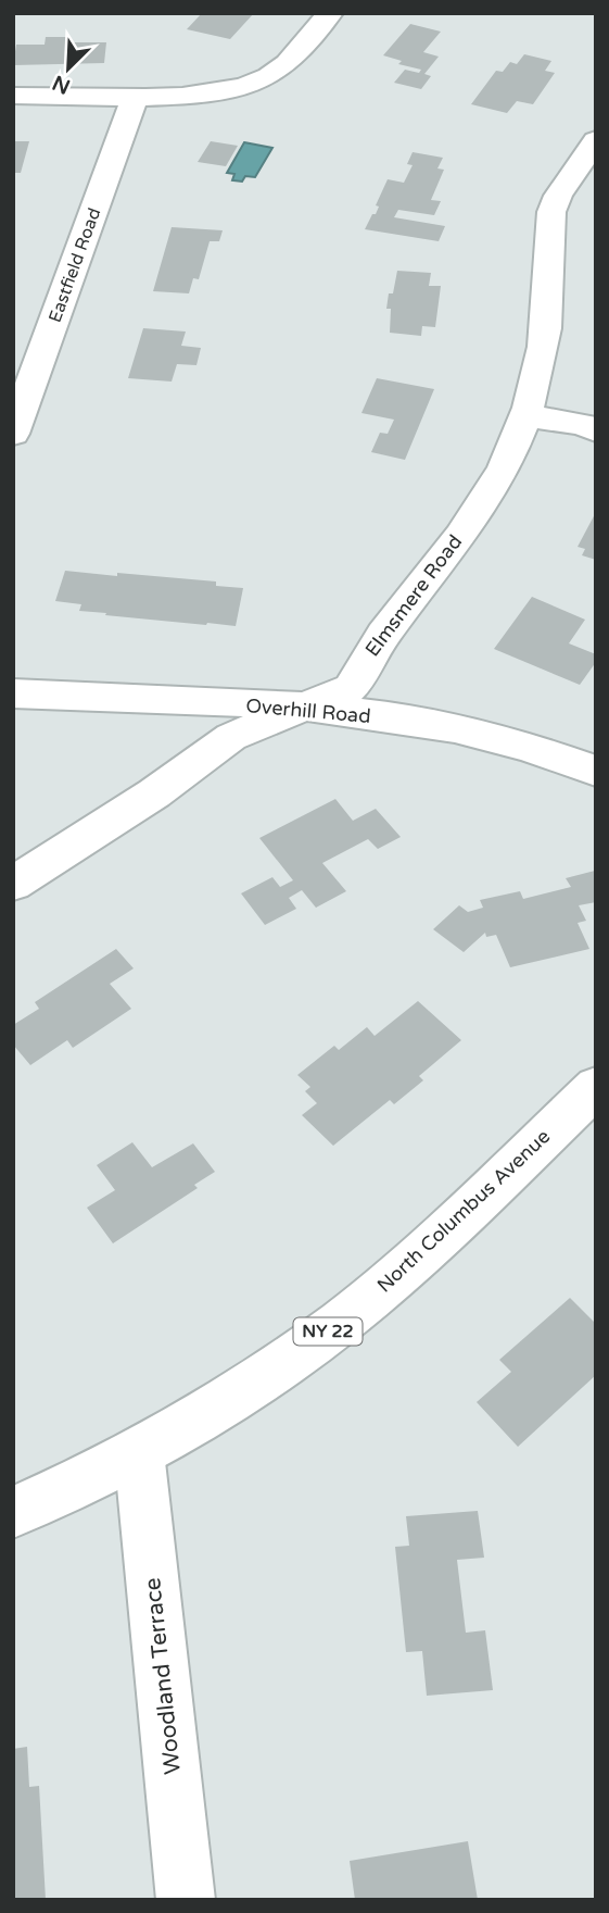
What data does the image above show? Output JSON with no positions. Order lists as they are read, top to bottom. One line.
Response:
{"streets":{"street":["Eastfield Road","Elmsmere Road","Overhill Road","North Columbus Avenue","NY 22","Woodland Terrace"]},"crossings":[["Elmsmere Road","Overhill Road"],["North Columbus Avenue","Woodland Terrace"]],"north":"bottom left"}
